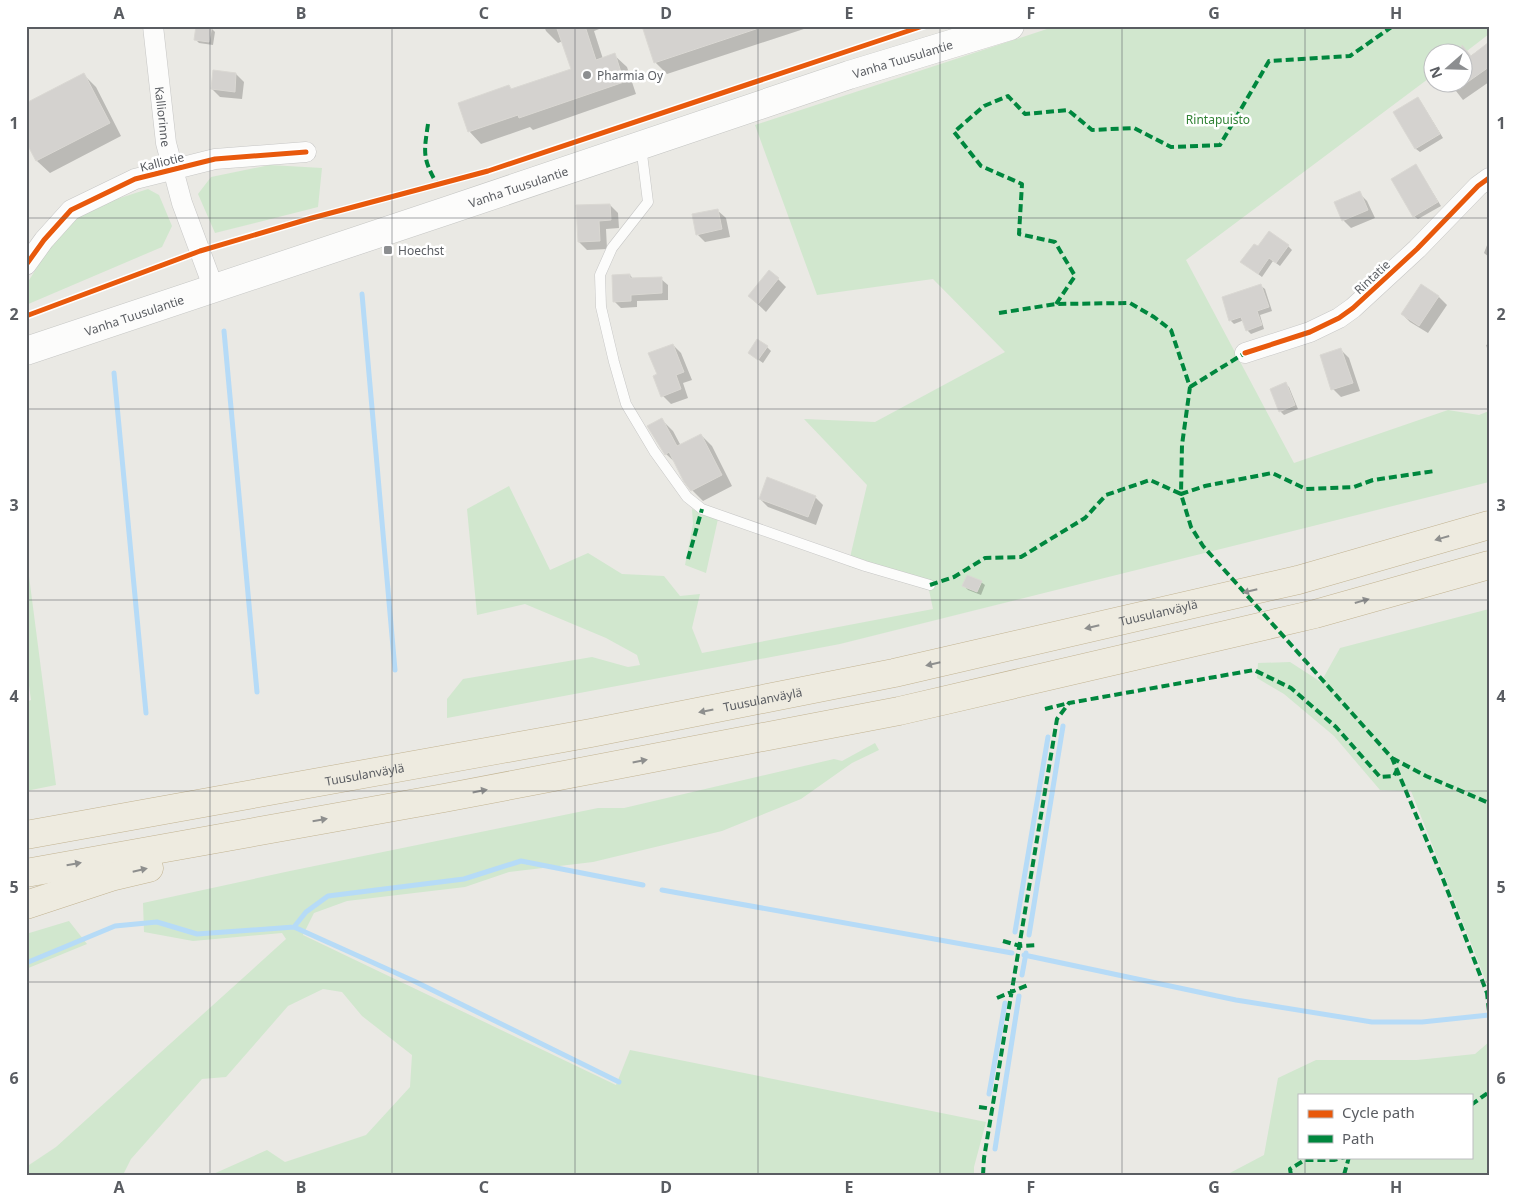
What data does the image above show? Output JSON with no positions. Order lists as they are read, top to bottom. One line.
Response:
{"streets":{"highway":["Tuusulanväylä"],"main road":["Vanha Tuusulantie"],"street":["Kalliorinne","Kalliotie","Rintatie"]},"crossings":[["Vanha Tuusulantie","Kalliorinne"],["Kalliorinne","Kalliotie"]],"parks":["Rintapuisto"],"places":{"other":["Pharmia Oy"],"transit":["Hoechst"]},"legend":["Cycle path","Path"],"north":"left","grid":{"columns":["A","B","C","D","E","F","G","H"],"rows":["1","2","3","4","5","6"]}}
